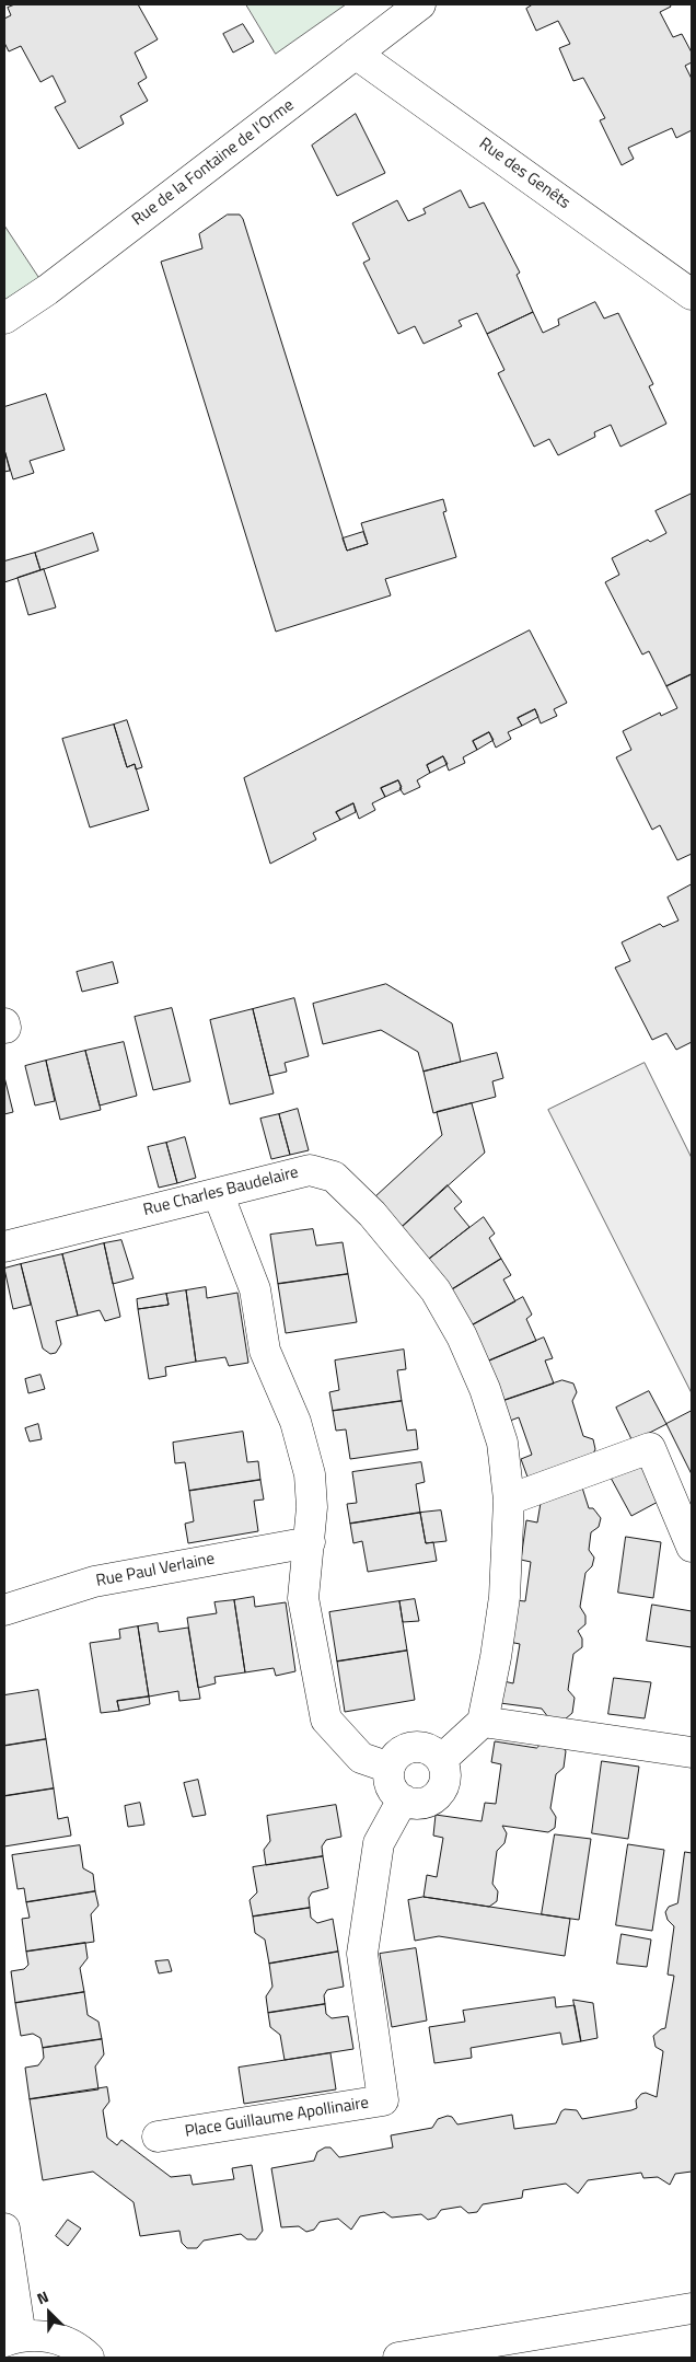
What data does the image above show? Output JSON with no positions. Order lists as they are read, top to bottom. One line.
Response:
{"streets":{"street":["Rue de la Fontaine de l'Orme","Rue des Genêts","Rue Charles Baudelaire","Rue Paul Verlaine","Place Guillaume Apollinaire"]},"crossings":[["Rue de la Fontaine de l'Orme","Rue des Genêts"]],"north":"top left"}
